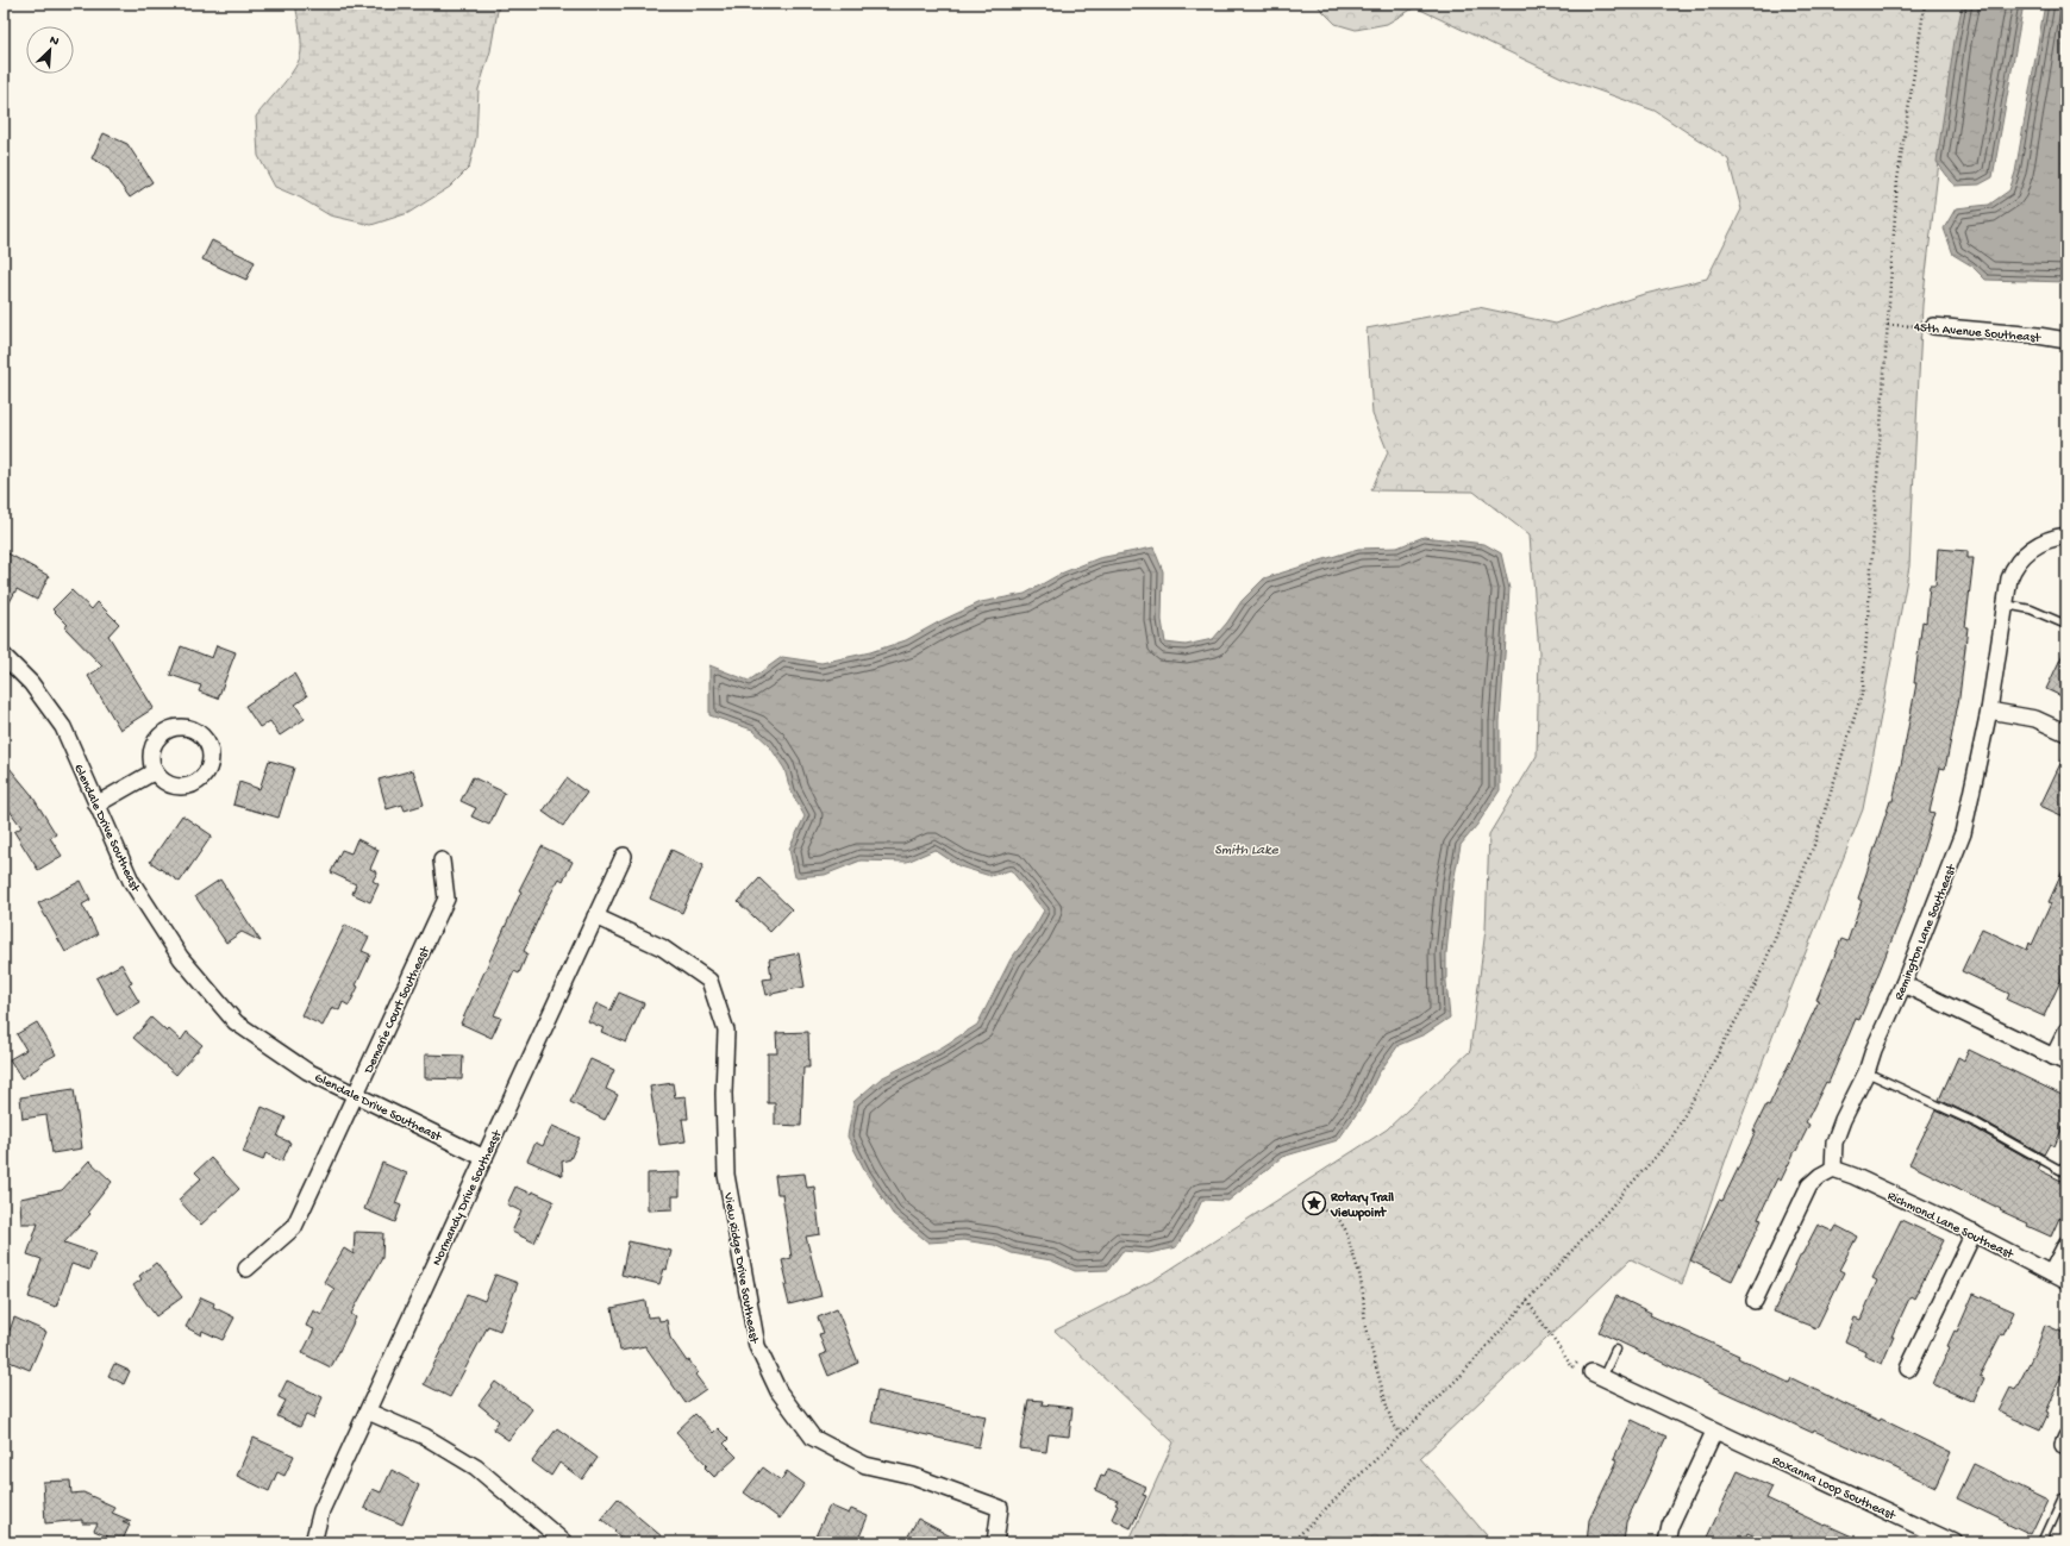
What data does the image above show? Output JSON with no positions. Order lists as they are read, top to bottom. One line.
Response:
{"streets":{"street":["45th Avenue Southeast","Glendale Drive Southeast","Remington Lane Southeast","Demarie Court Southeast","Normandy Drive Southeast","Richmond Lane Southeast","View Ridge Drive Southeast","Roxanna Loop Southeast"]},"crossings":[["Glendale Drive Southeast","Demarie Court Southeast"],["Glendale Drive Southeast","Normandy Drive Southeast"],["Remington Lane Southeast","Richmond Lane Southeast"],["Normandy Drive Southeast","View Ridge Drive Southeast"]],"water":["Smith Lake"],"places":{"place":["Rotary Trail Viewpoint"]},"north":"top right"}
